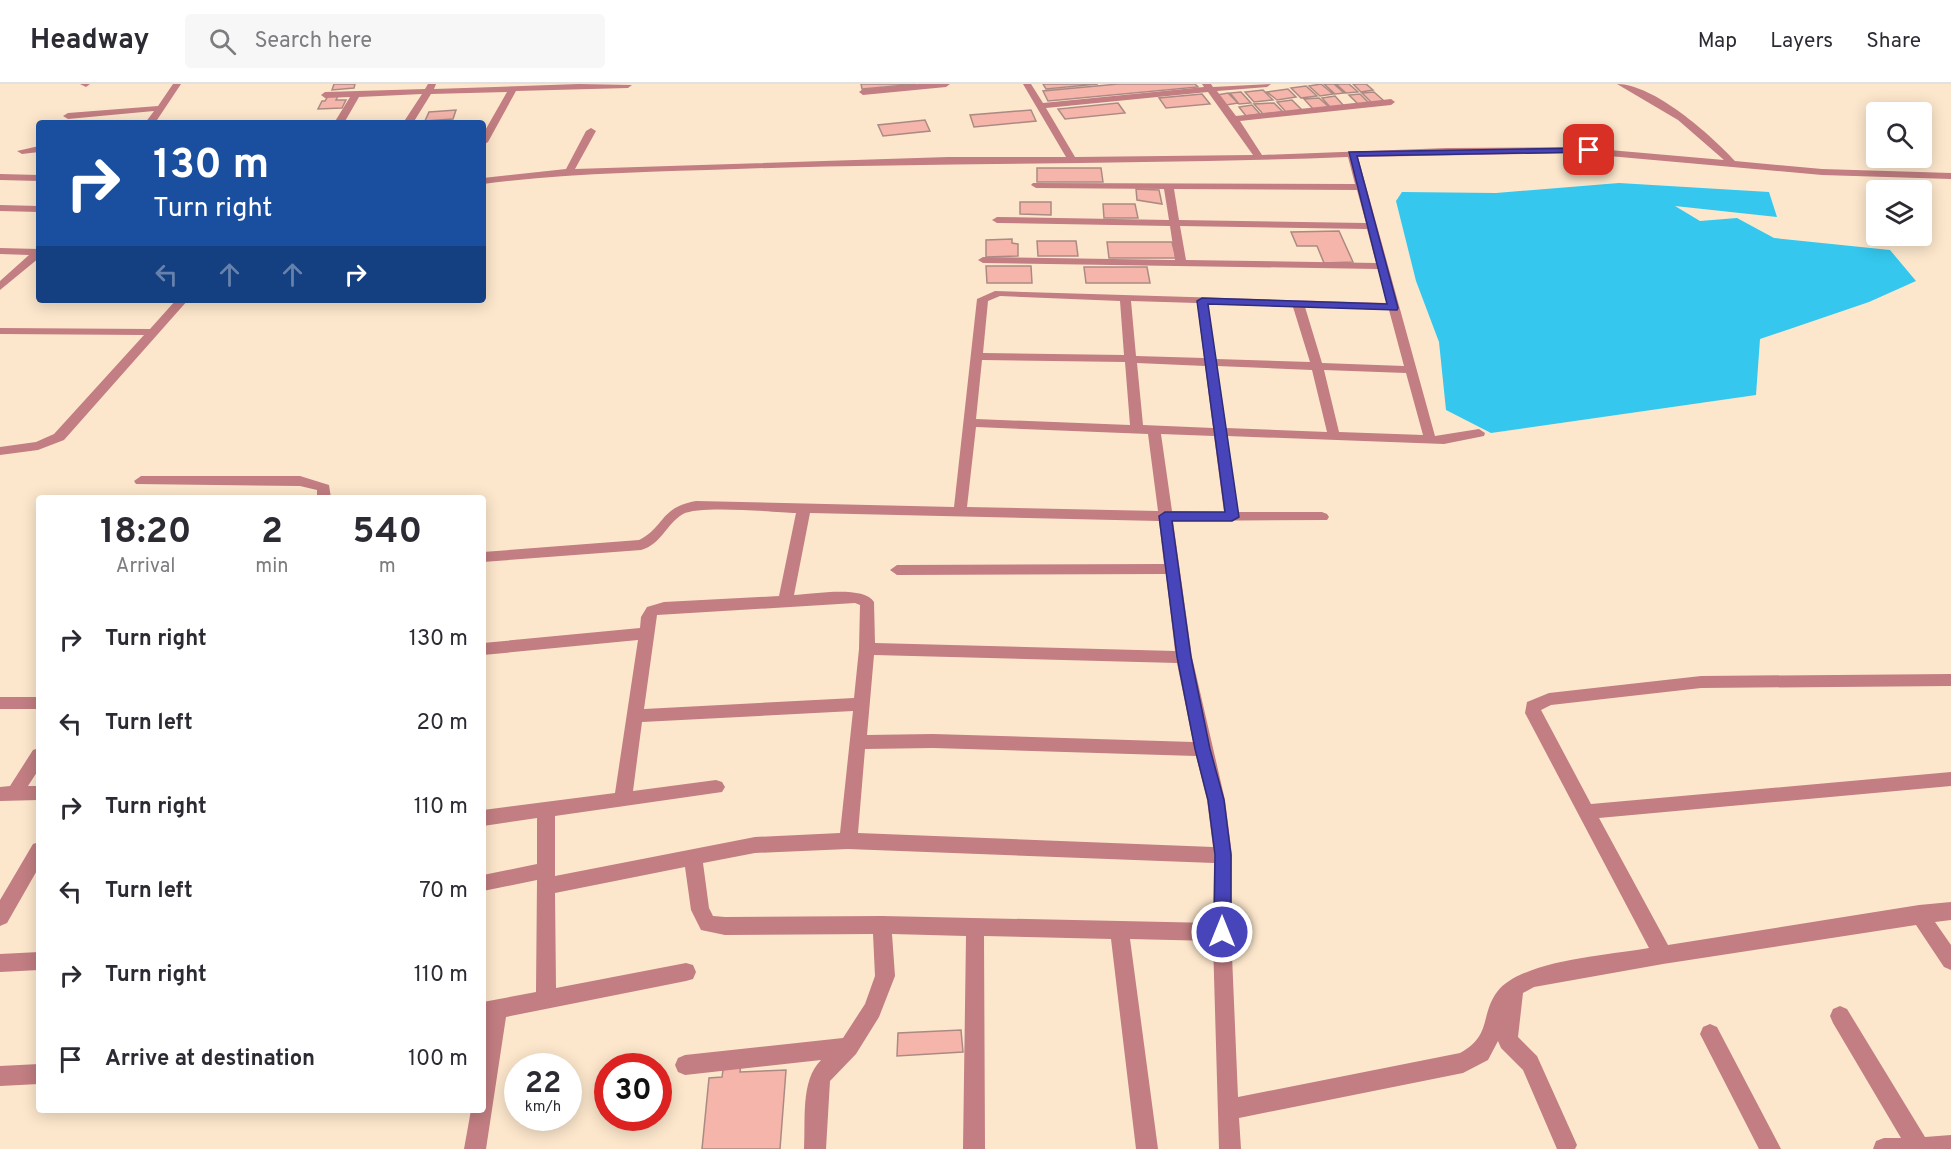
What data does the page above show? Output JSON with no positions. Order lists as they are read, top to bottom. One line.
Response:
{"page":{"header":"Headway","search":"Search here","nav":["Map","Layers","Share"],"turn":["130 m","Turn right"],"eta":["18:20","Arrival","2","min","540","m"],"list":[{"name":"Turn right","value":"130 m"},{"name":"Turn left","value":"20 m"},{"name":"Turn right","value":"110 m"},{"name":"Turn left","value":"70 m"},{"name":"Turn right","value":"110 m"},{"name":"Arrive at destination","value":"100 m"}],"speed":"22 km/h","limit":"30"}}
